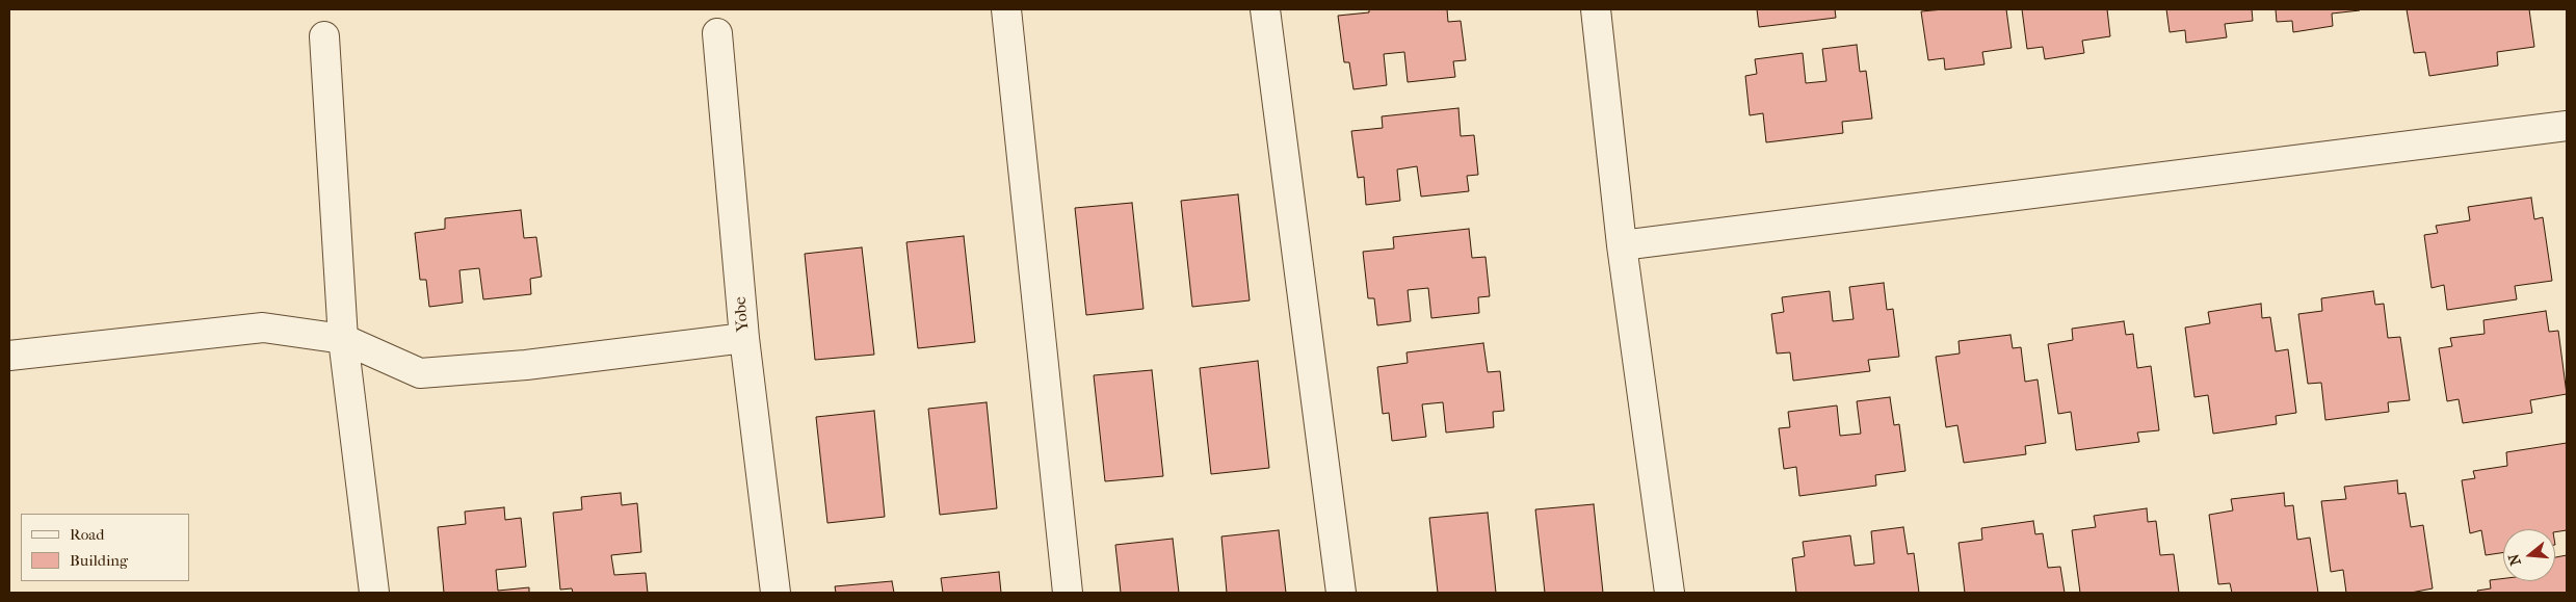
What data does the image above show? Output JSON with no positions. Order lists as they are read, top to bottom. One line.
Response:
{"streets":{"street":["Yobe"]},"legend":["Road","Building"],"north":"left"}
